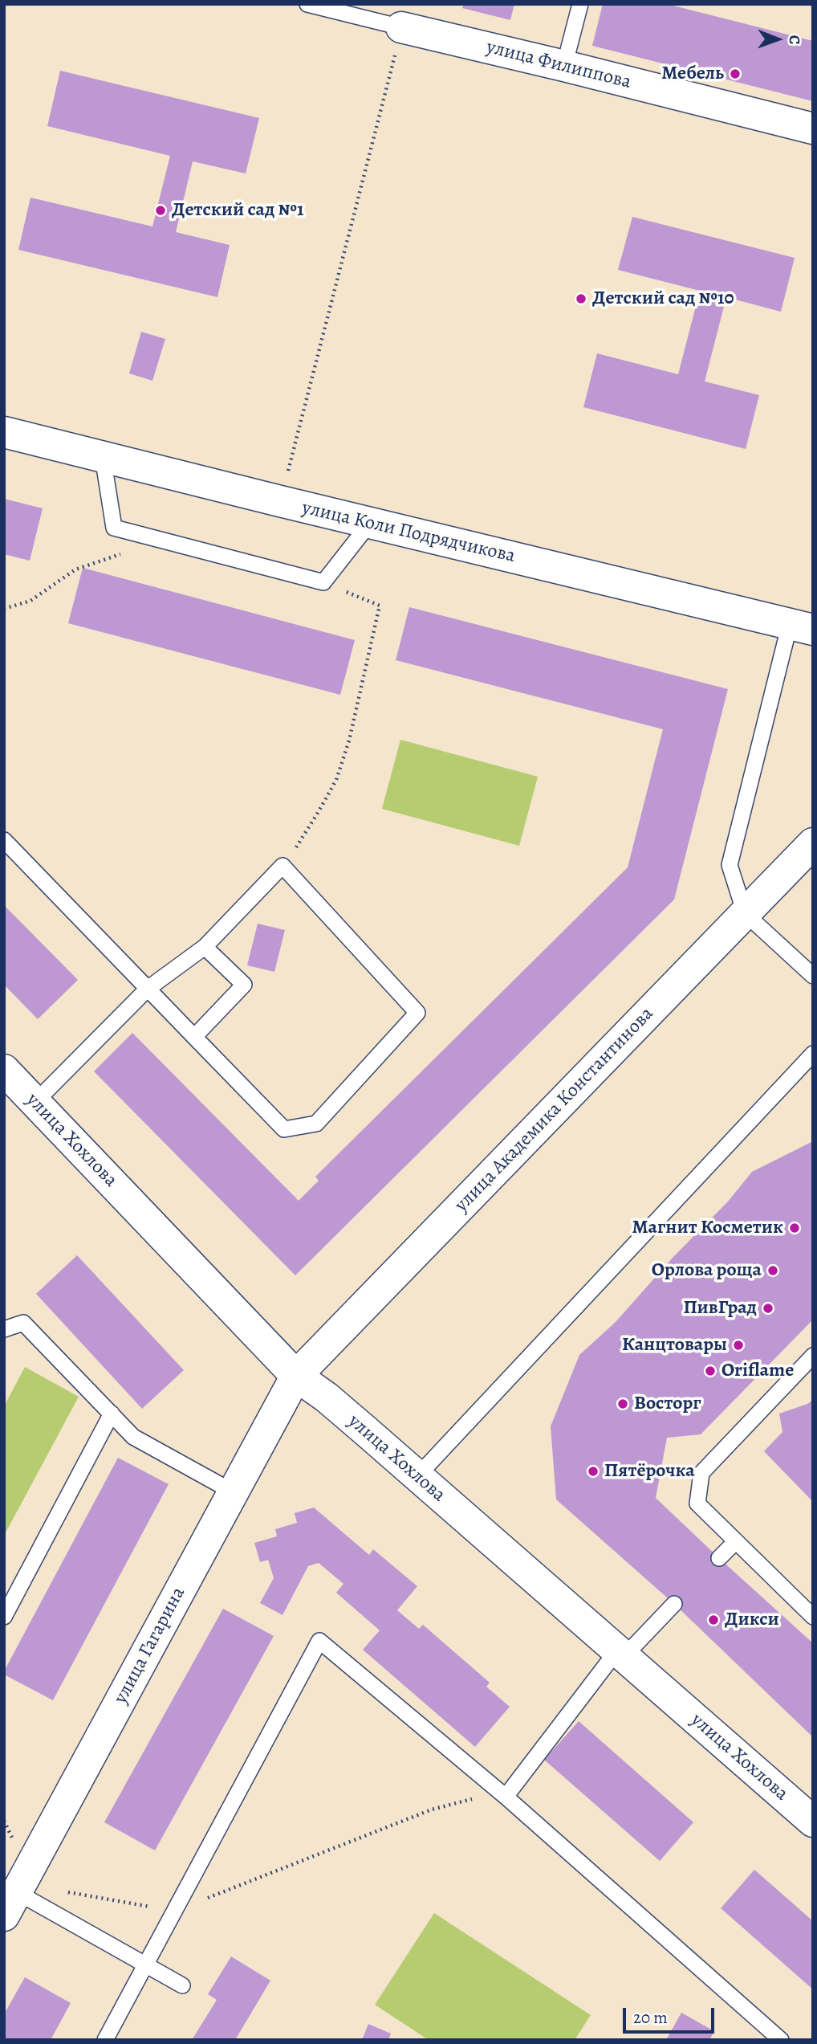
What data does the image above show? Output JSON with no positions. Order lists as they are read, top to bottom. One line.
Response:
{"streets":{"street":["улица Филиппова","улица Коли Подрядчикова","улица Академика Константинова","улица Хохлова","улица Гагарина"]},"crossings":[["улица Академика Константинова","улица Хохлова"],["улица Академика Константинова","улица Гагарина"],["улица Хохлова","улица Гагарина"]],"places":["Мебель","Детский сад №1","Детский сад №10","Магнит Косметик","Орлова роща","ПивГрад","Канцтовары","Oriflame","Восторг","Пятёрочка","Дикси"],"scale_bar":"20 m","north":"right"}
